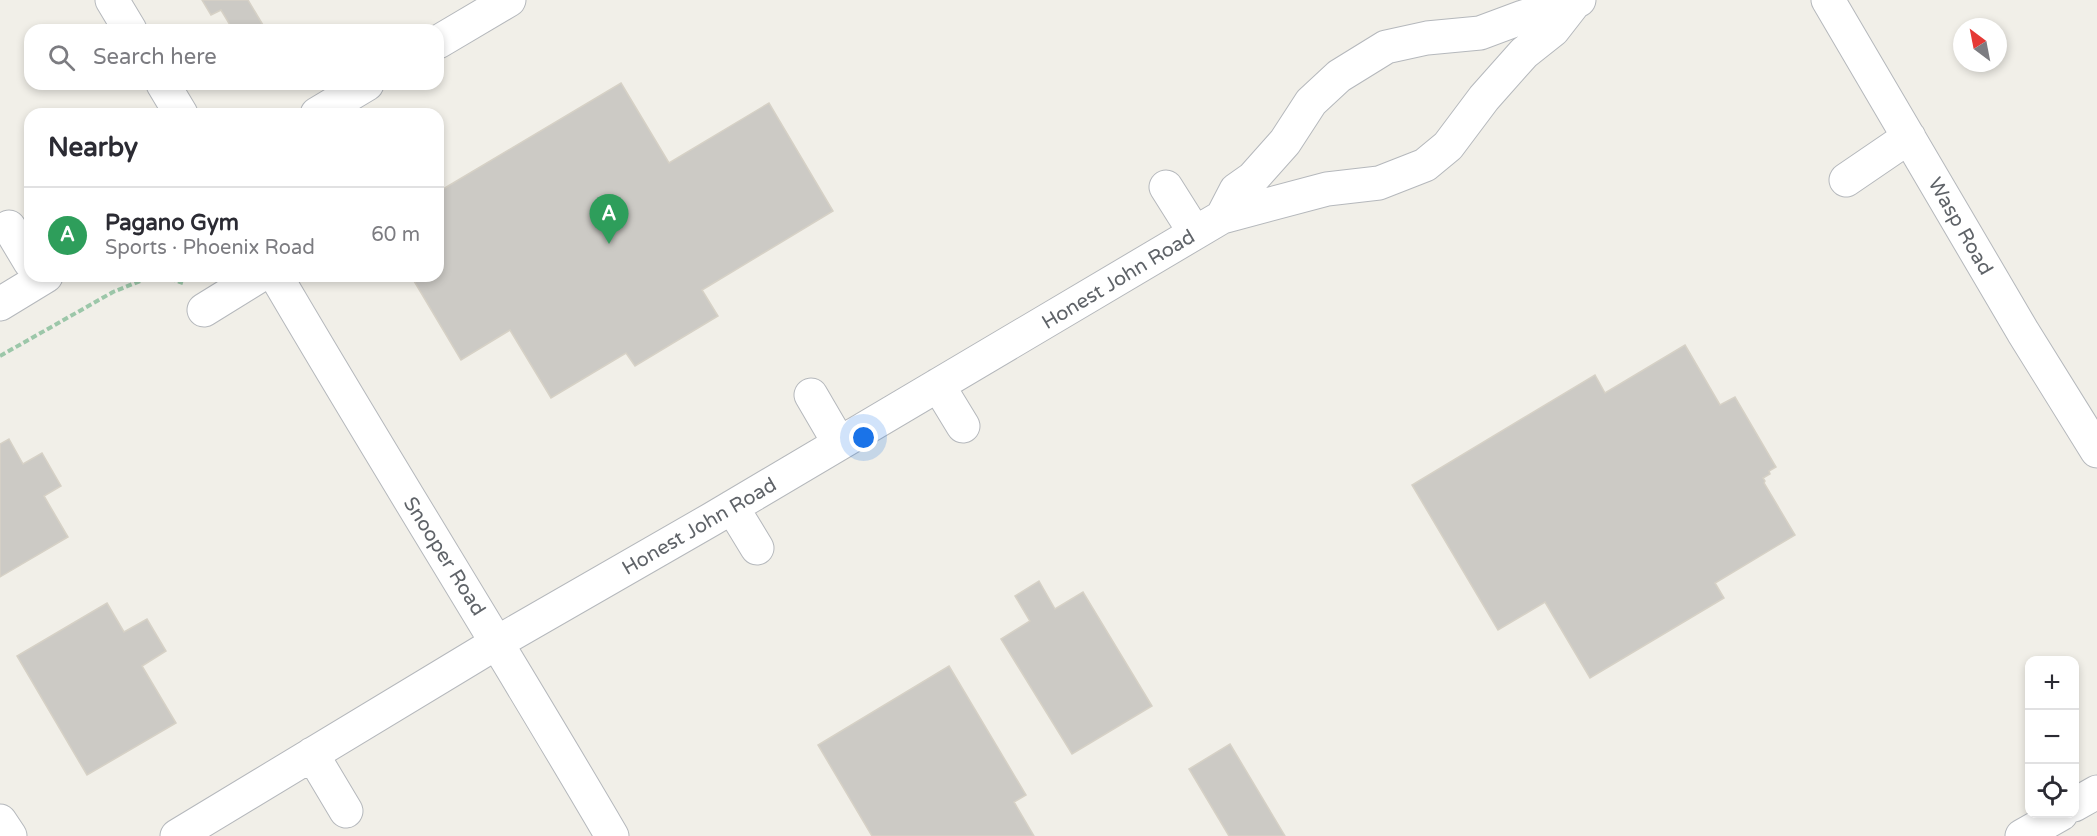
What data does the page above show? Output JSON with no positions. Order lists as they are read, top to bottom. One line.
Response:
{"streets":{"street":["Wasp Road","Honest John Road","Snooper Road"]},"crossings":[["Honest John Road","Snooper Road"]],"north":"top left","page":{"search":"Search here","heading":"Nearby","list":[{"mark":"A","name":"Pagano Gym","note":"Sports · Phoenix Road","value":"60 m"}],"pins":"A","map_buttons":["+","−"]}}
